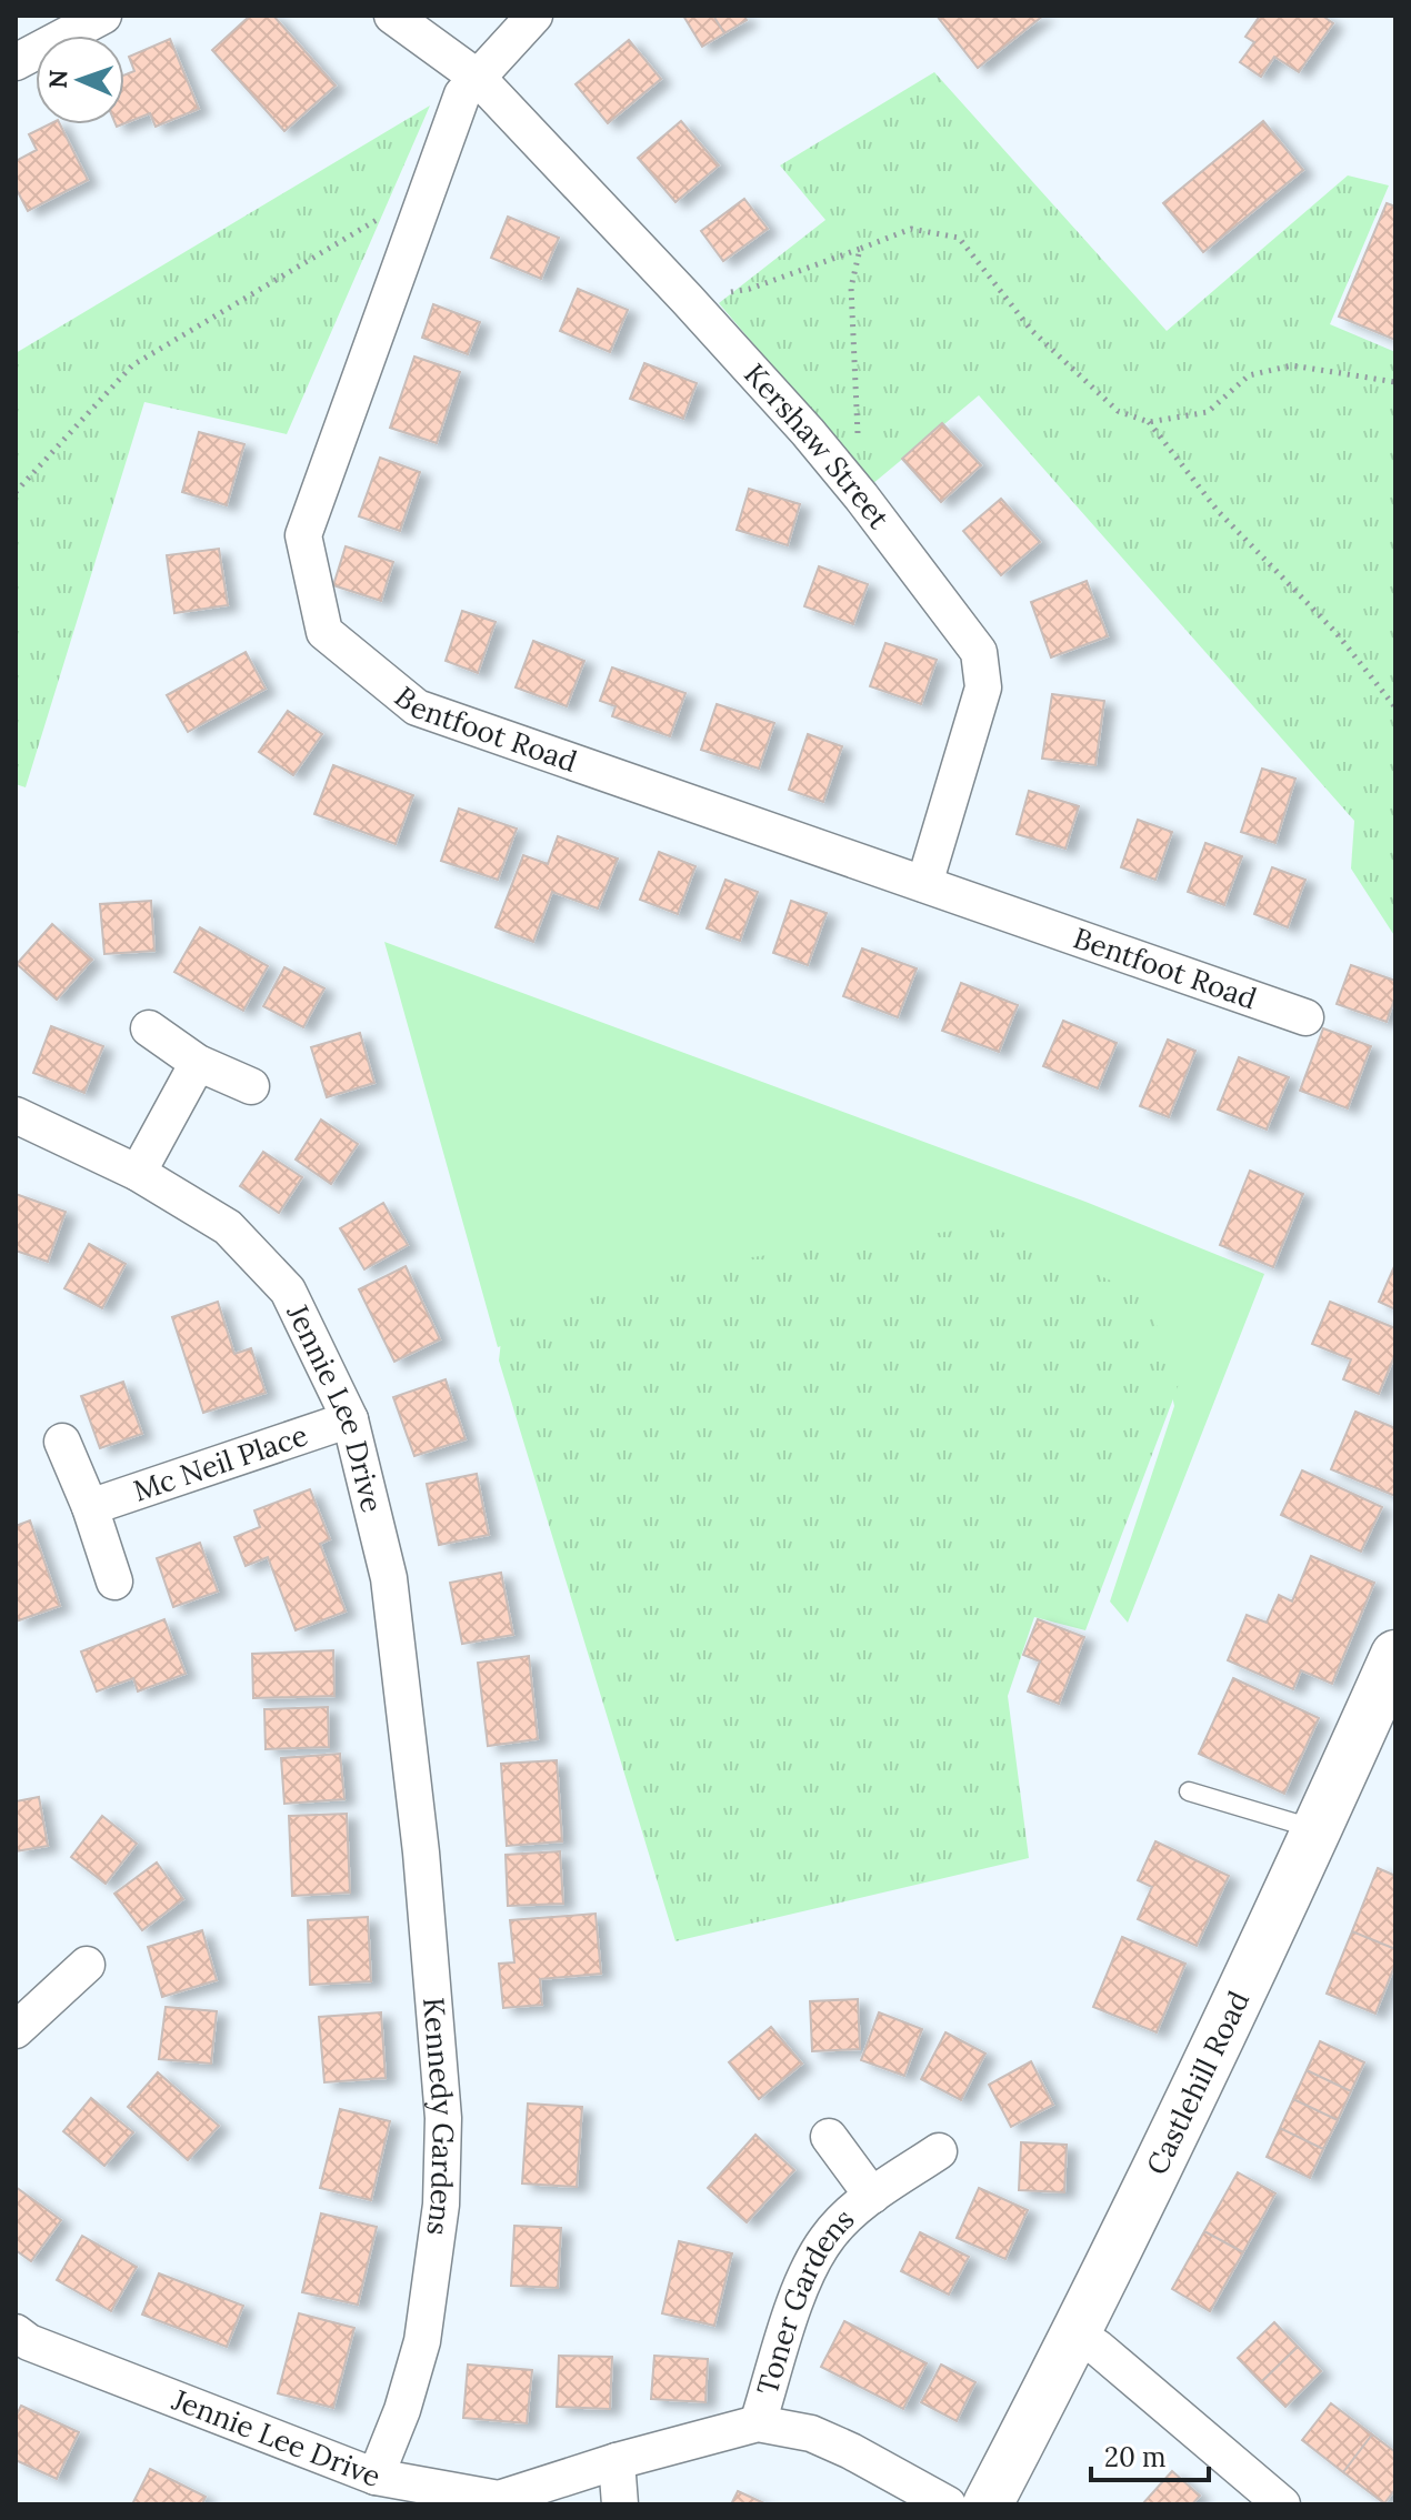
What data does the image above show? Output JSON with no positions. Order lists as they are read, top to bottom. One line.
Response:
{"streets":{"main road":["Castlehill Road"],"street":["Kershaw Street","Bentfoot Road","Jennie Lee Drive","Mc Neil Place","Kennedy Gardens","Toner Gardens"]},"crossings":[["Kershaw Street","Bentfoot Road"],["Jennie Lee Drive","Mc Neil Place"],["Jennie Lee Drive","Kennedy Gardens"],["Jennie Lee Drive","Toner Gardens"]],"scale_bar":"20 m","north":"left"}
